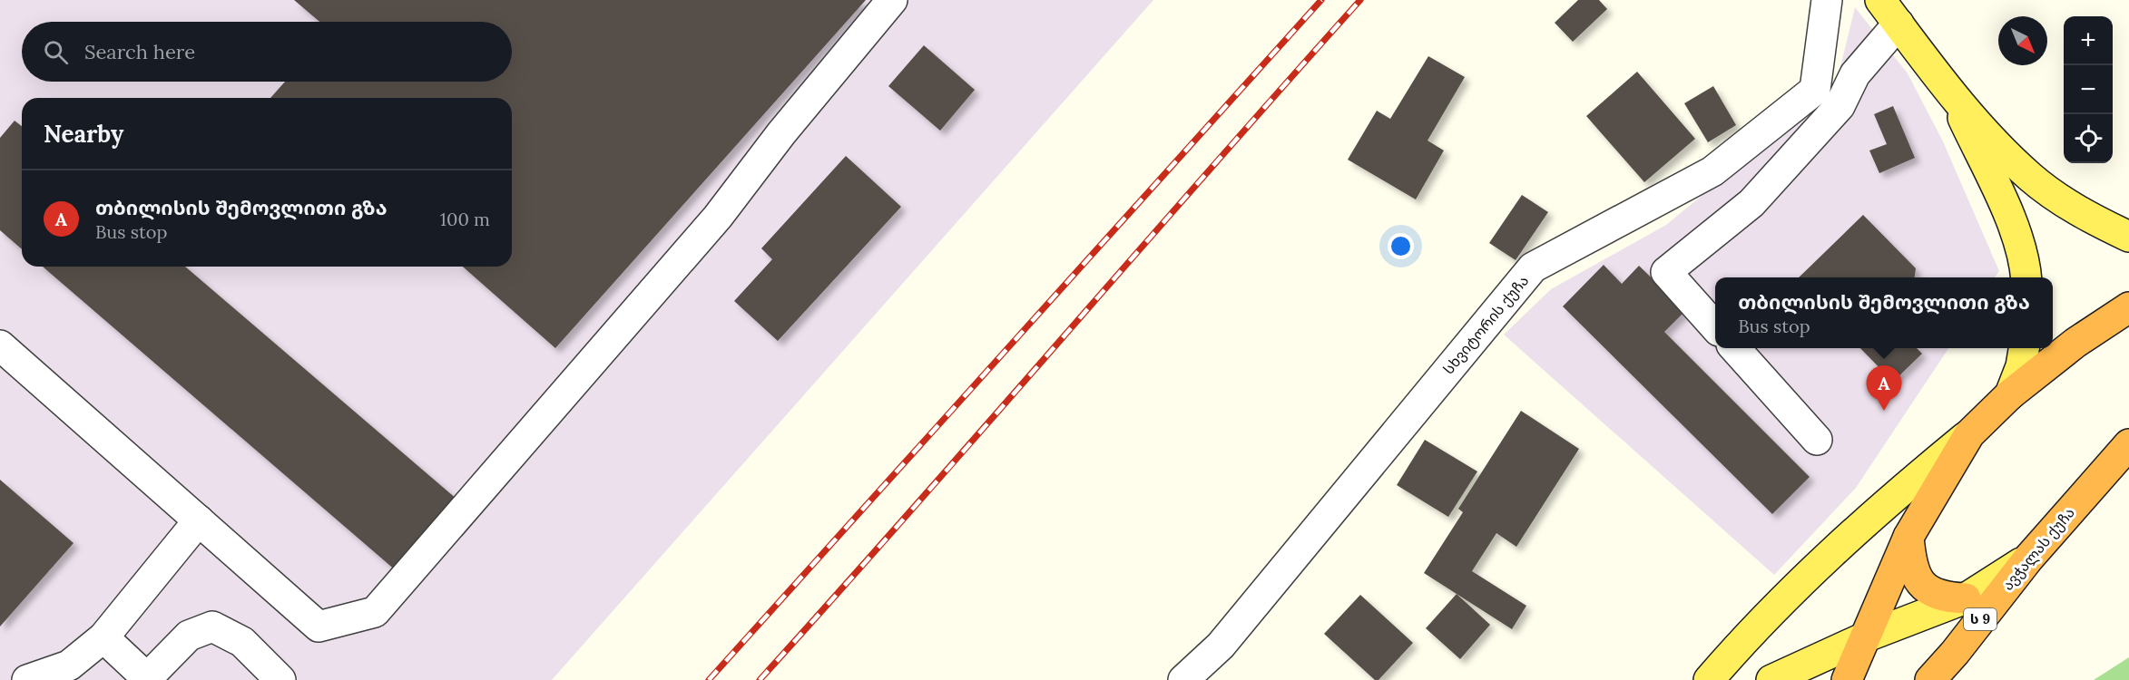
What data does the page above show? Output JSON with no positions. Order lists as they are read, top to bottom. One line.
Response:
{"streets":{"highway":["ავჭალას ქუჩა","ს 9"],"street":["სხვიტორის ქუჩა"]},"north":"bottom right","page":{"map_buttons":["+","−"],"search":"Search here","heading":"Nearby","list":[{"mark":"A","name":"თბილისის შემოვლითი გზა","note":"Bus stop","value":"100 m"}],"popup":["თბილისის შემოვლითი გზა","Bus stop"],"pins":"A"}}
